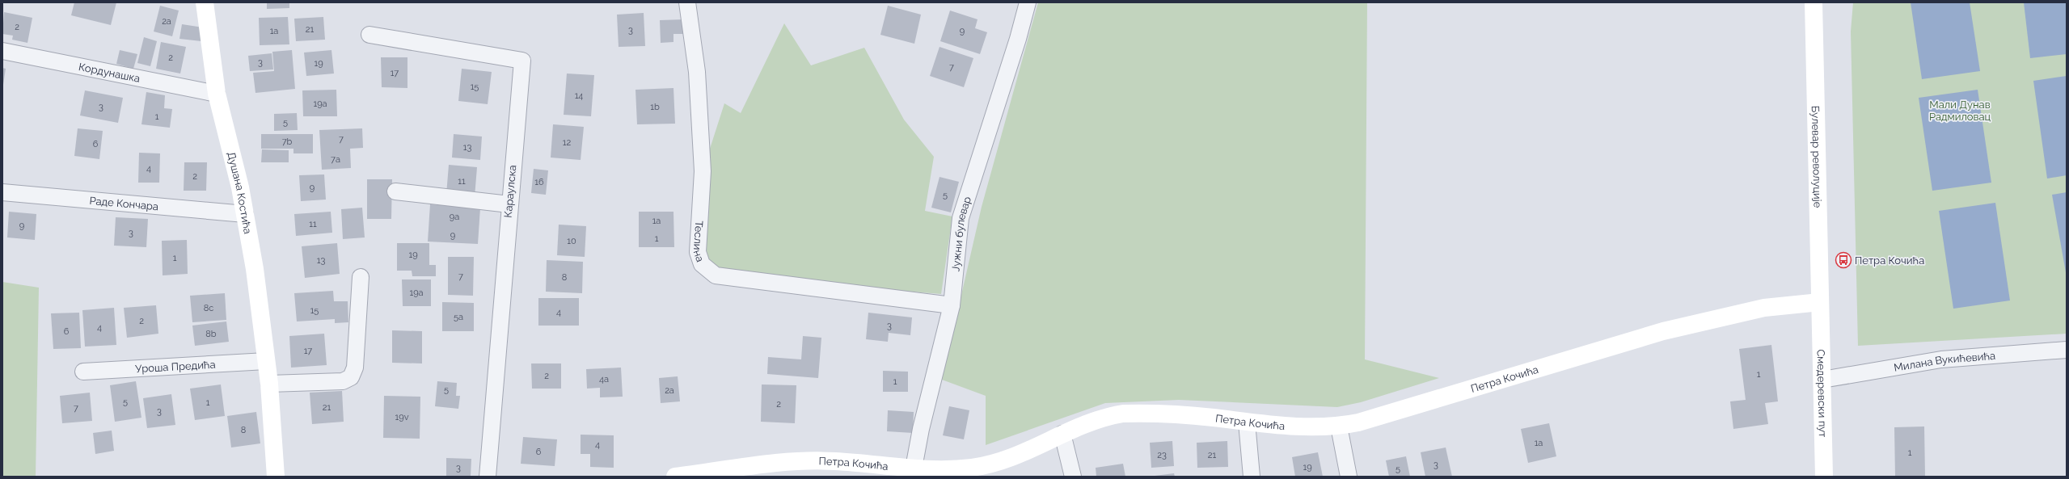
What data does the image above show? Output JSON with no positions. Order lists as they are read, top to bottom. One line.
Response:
{"streets":{"street":["Кордунашка","Булевар револуције","Караулска","Душана Костића","Раде Кончара","Јужни булевар","Теслина","Милана Вукићевића","Уроша Предића","Петра Кочића","Смедеревски пут"]},"crossings":[["Кордунашка","Душана Костића"],["Булевар револуције","Петра Кочића"],["Булевар револуције","Смедеревски пут"],["Душана Костића","Раде Кончара"],["Душана Костића","Уроша Предића"],["Јужни булевар","Теслина"],["Јужни булевар","Петра Кочића"],["Милана Вукићевића","Смедеревски пут"],["Петра Кочића","Смедеревски пут"]],"parks":["Мали Дунав Радмиловац"],"places":{"bus stop":["Петра Кочића"]},"house_numbers":["2a","2","21","3","1a","9","2","3","19","7","17","15","14","19a","3","1b","1","5","7","7b","12","6","13","7a","4","2","11","16","9","5","9a","1a","11","9","3","9","1","10","19","1","13","7","8","19a","8c","15","4","5a","2","3","4","6","8b","17","1","2","4a","1","5","2a","5","1","2","21","7","3","19v","8","1a","4","6","1","23","21","3","19","3","5"]}
